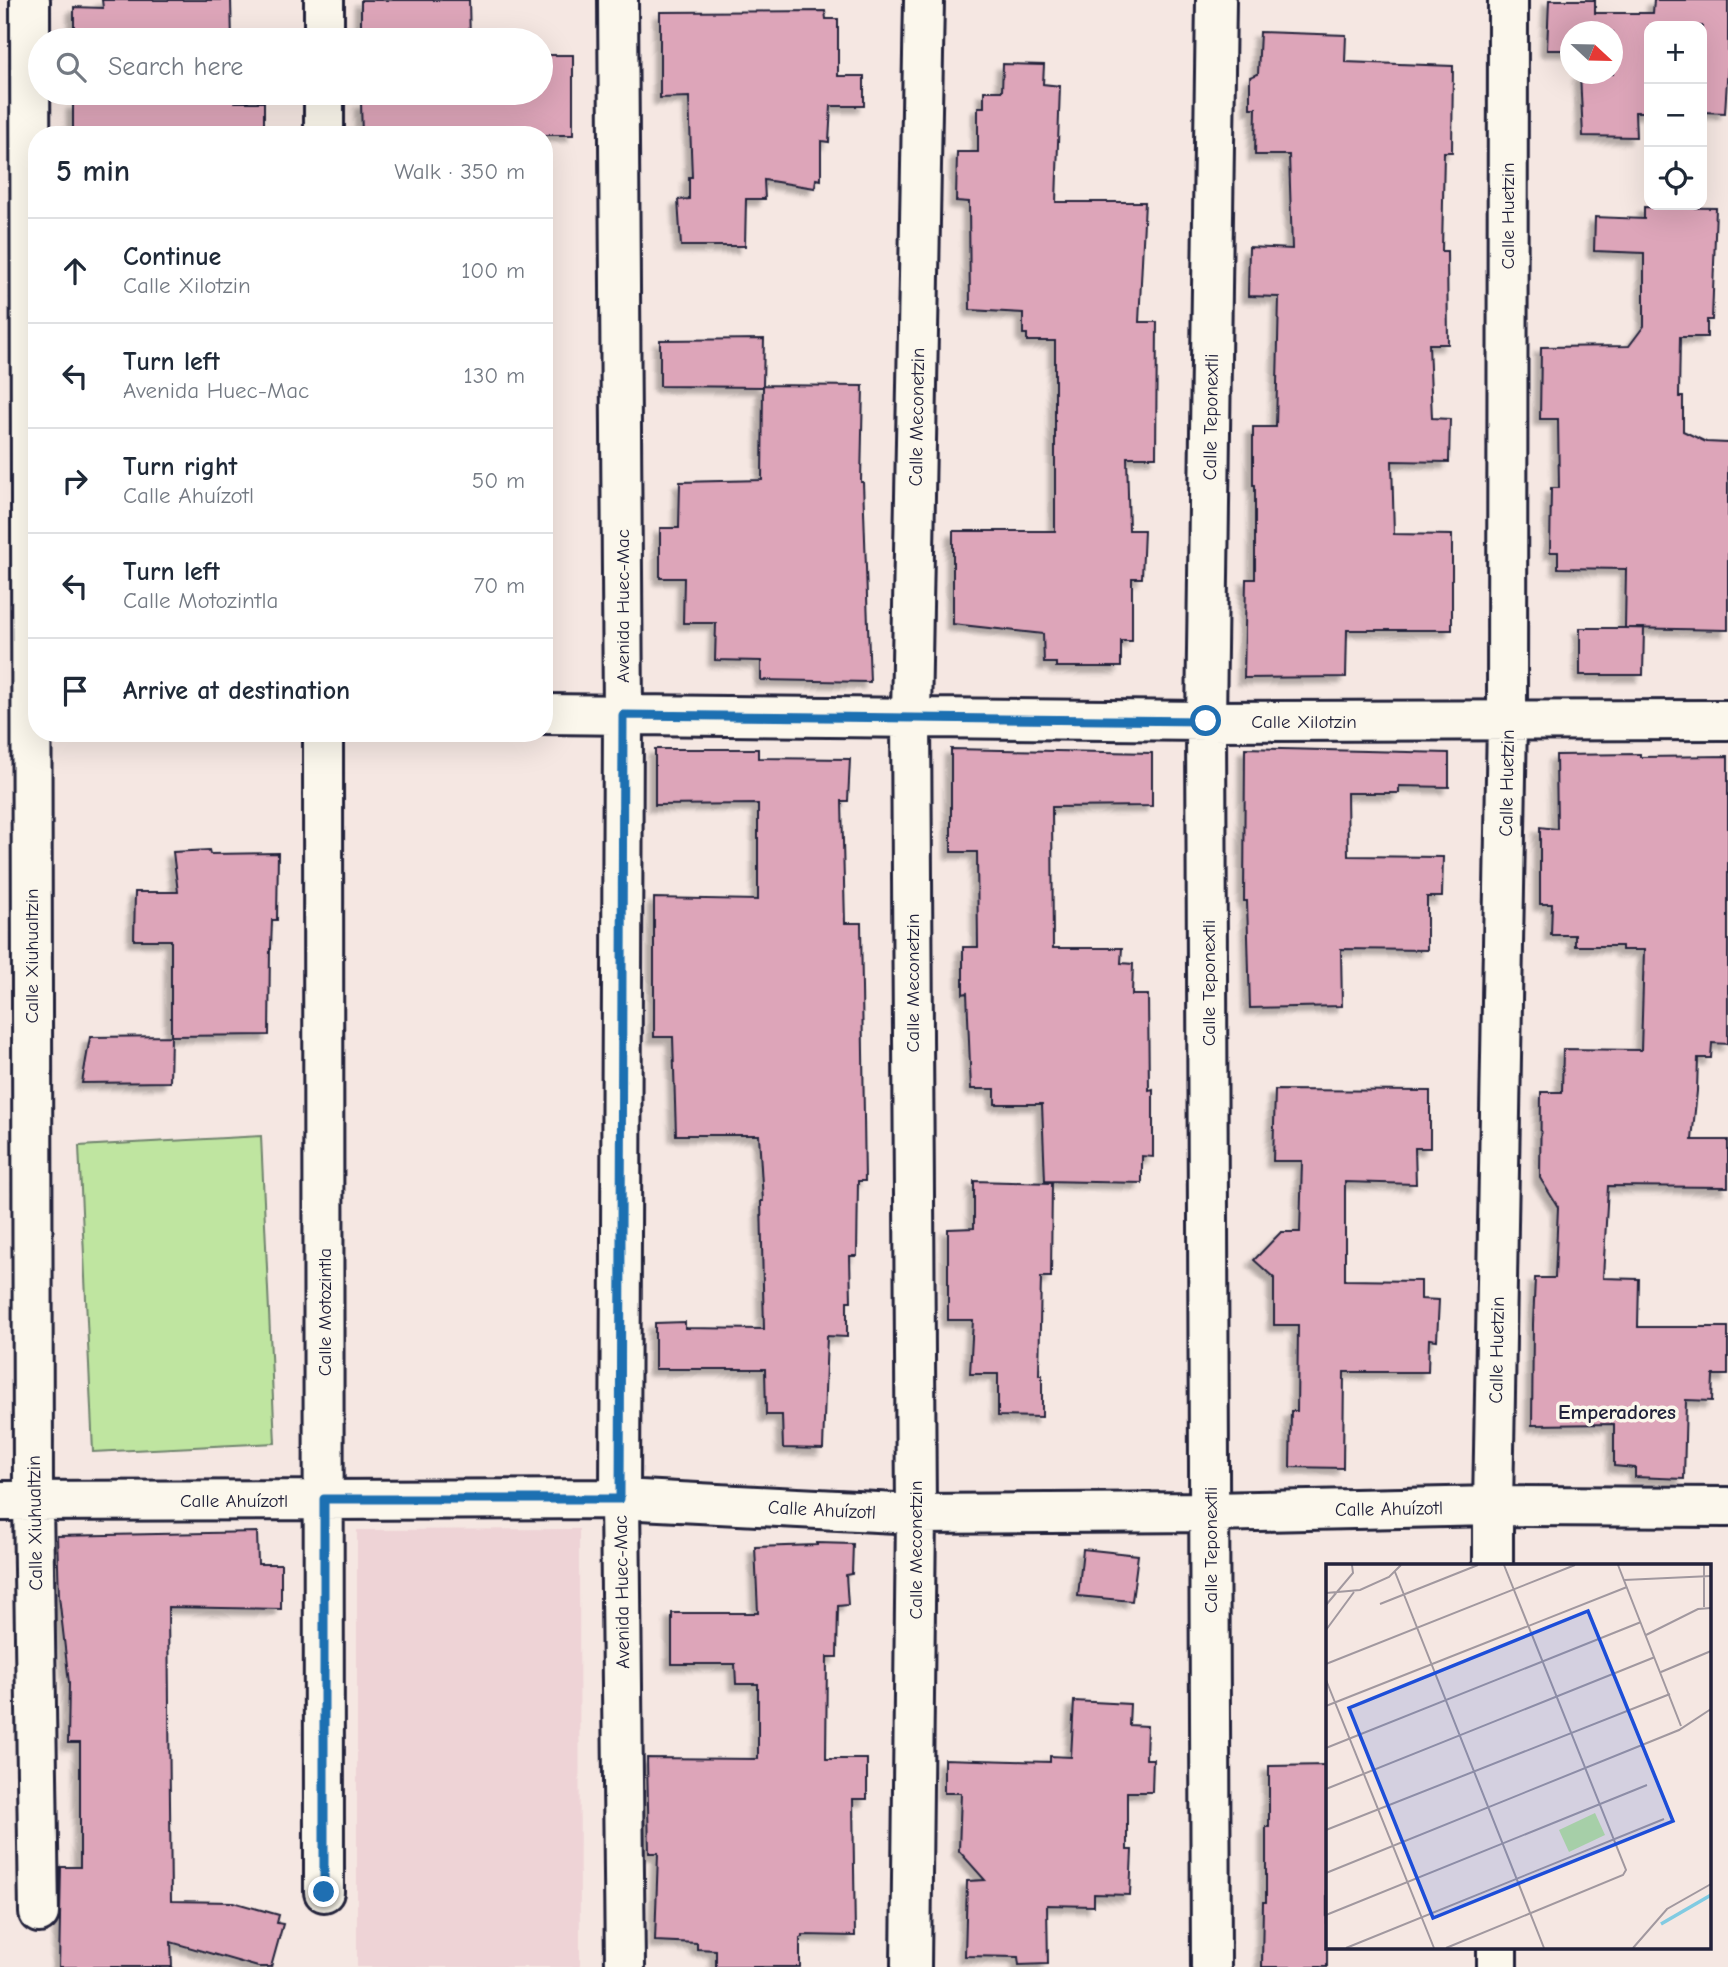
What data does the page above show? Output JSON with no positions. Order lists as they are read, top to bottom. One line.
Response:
{"streets":{"street":["Calle Huetzin","Calle Meconetzin","Calle Teponextli","Avenida Huec-Mac","Calle Xilotzin","Calle Xiuhualtzin","Calle Motozintla","Calle Ahuízotl"]},"crossings":[["Calle Huetzin","Calle Xilotzin"],["Calle Huetzin","Calle Ahuízotl"],["Calle Meconetzin","Calle Xilotzin"],["Calle Meconetzin","Calle Ahuízotl"],["Calle Teponextli","Calle Xilotzin"],["Calle Teponextli","Calle Ahuízotl"],["Avenida Huec-Mac","Calle Xilotzin"],["Avenida Huec-Mac","Calle Ahuízotl"],["Calle Xiuhualtzin","Calle Ahuízotl"],["Calle Motozintla","Calle Ahuízotl"]],"districts":["Emperadores"],"north":"right","page":{"map_buttons":["+","−"],"search":"Search here","heading":["5 min","Walk · 350 m"],"list":[["Continue","Calle Xilotzin","100 m"],["Turn left","Avenida Huec-Mac","130 m"],["Turn right","Calle Ahuízotl","50 m"],["Turn left","Calle Motozintla","70 m"],"Arrive at destination"]}}
